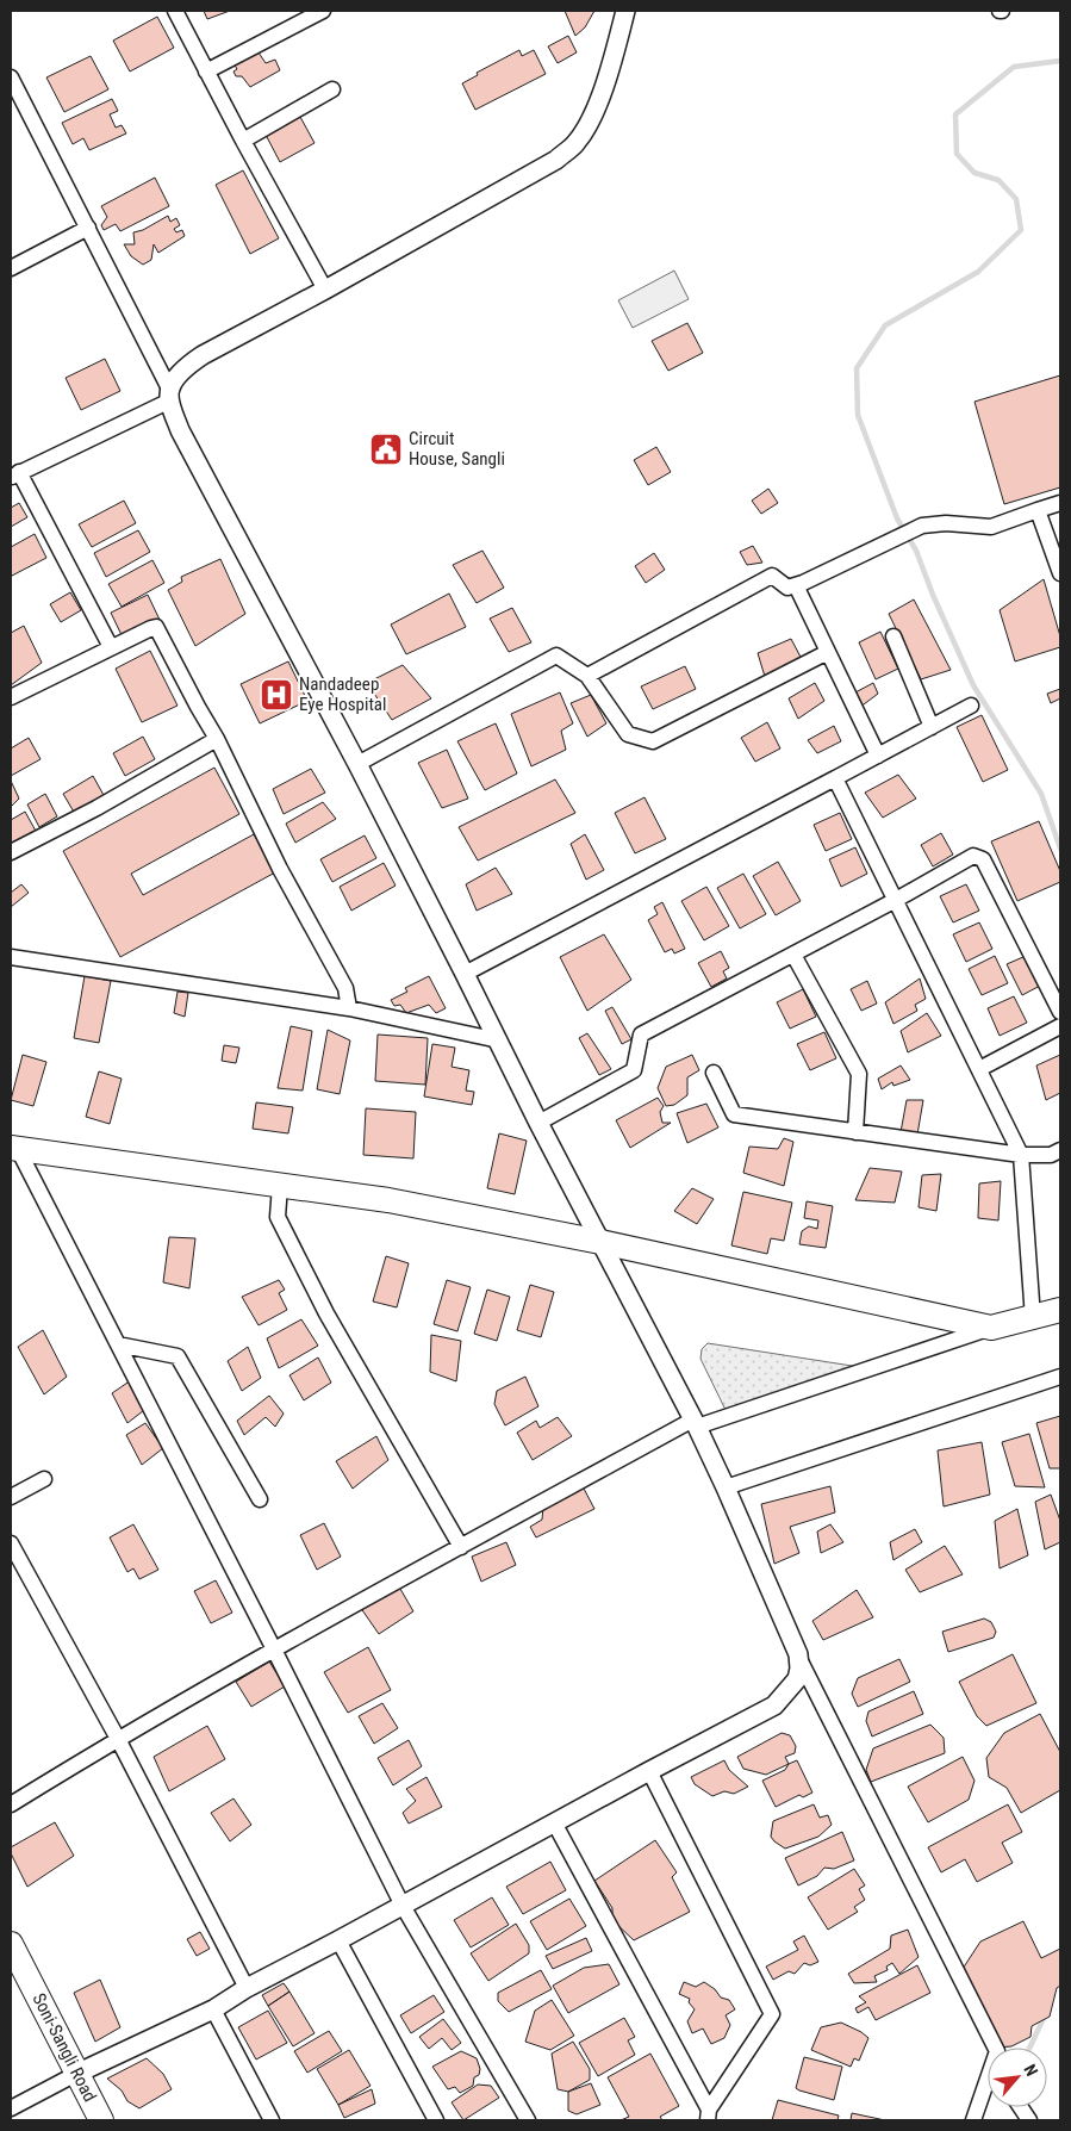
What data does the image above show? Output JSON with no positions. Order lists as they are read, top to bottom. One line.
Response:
{"streets":{"main road":["Soni-Sangli Road"]},"places":{"public building":["Circuit House, Sangli"],"hospital":["Nandadeep Eye Hospital"]},"north":"top right"}
